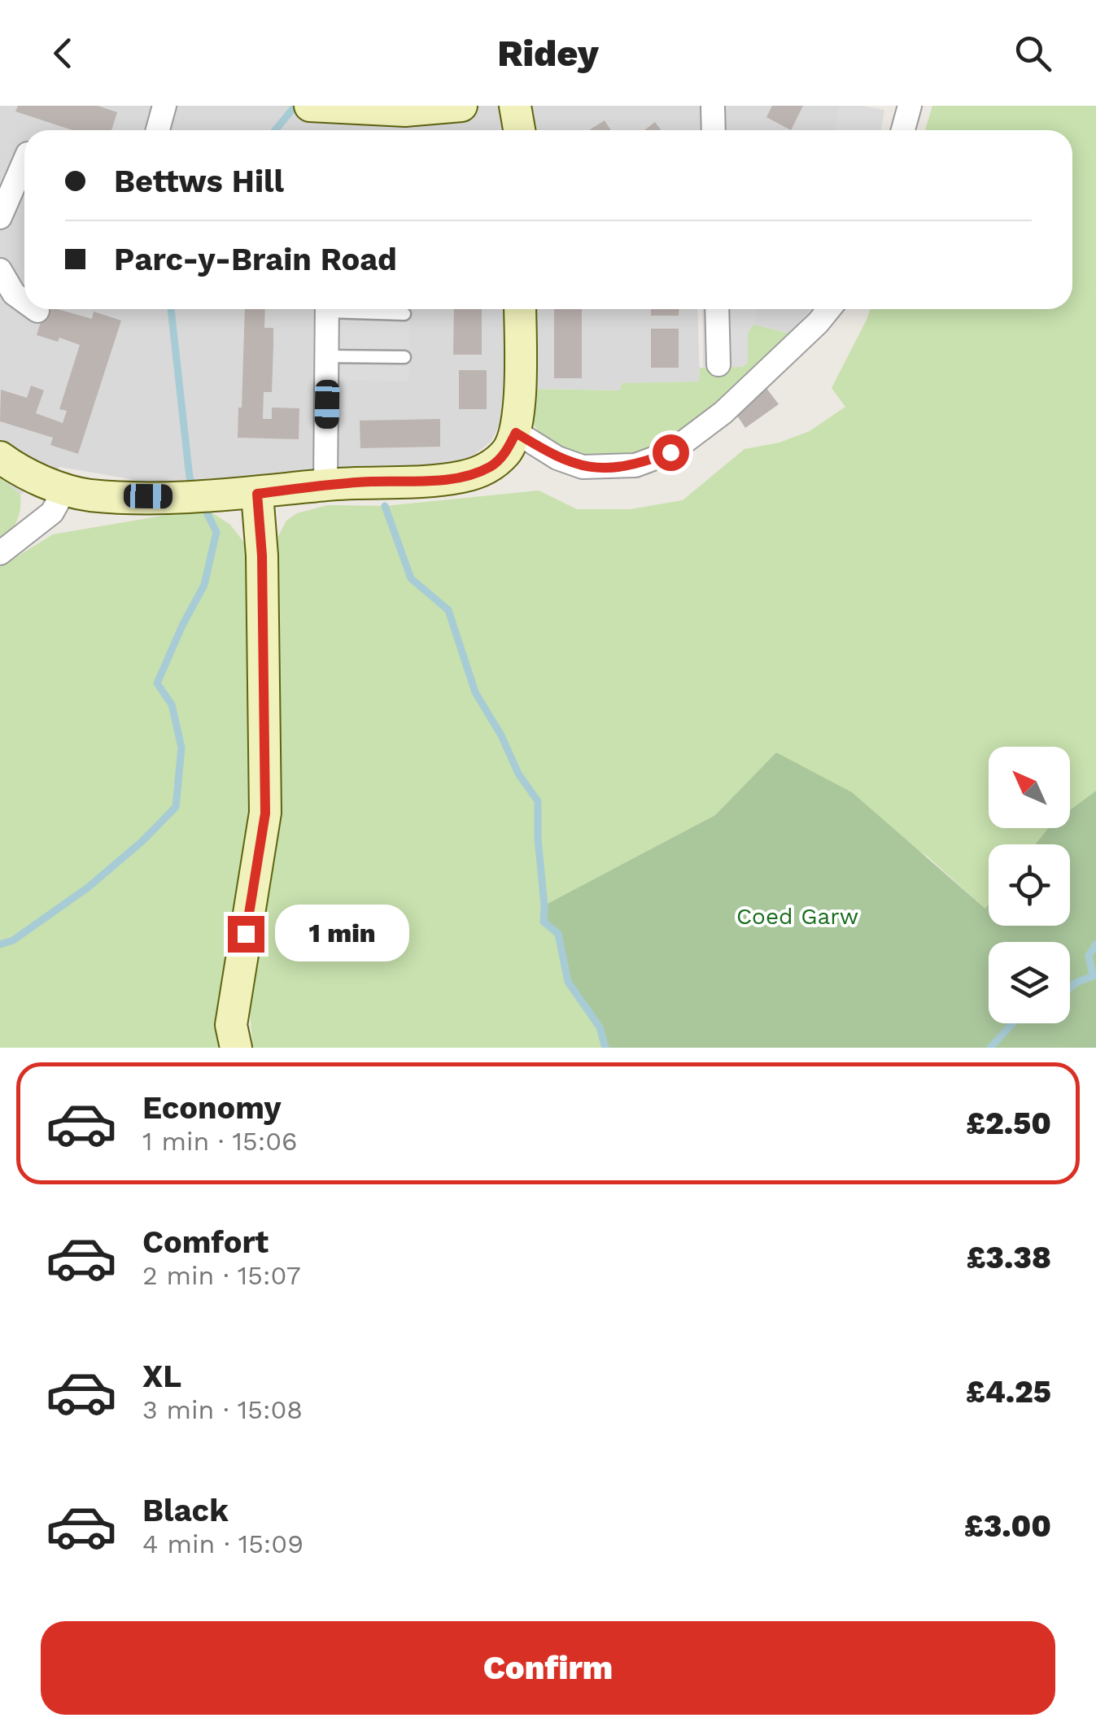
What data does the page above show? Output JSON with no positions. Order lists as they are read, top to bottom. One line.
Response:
{"parks":["Coed Garw"],"north":"top left","page":{"header":"Ridey","banner":["Bettws Hill","Parc-y-Brain Road"],"bubble":"1 min","list":[{"name":"Economy","note":"1 min · 15:06","value":"£2.50"},{"name":"Comfort","note":"2 min · 15:07","value":"£3.38"},{"name":"XL","note":"3 min · 15:08","value":"£4.25"},{"name":"Black","note":"4 min · 15:09","value":"£3.00"}],"buttons":"Confirm"}}
